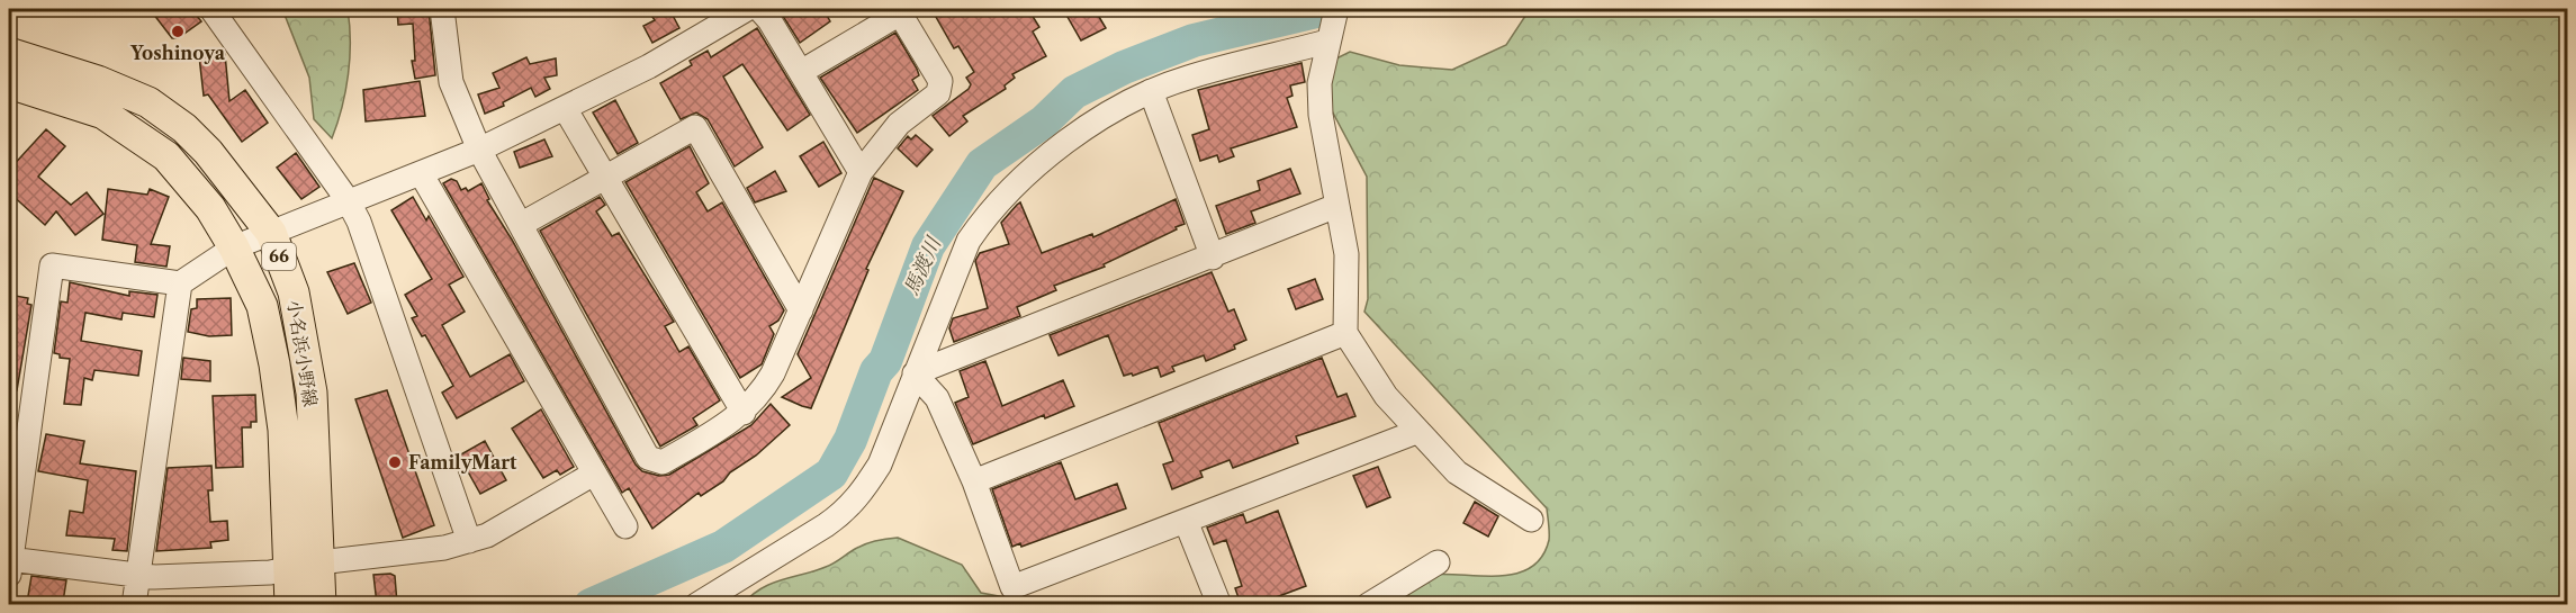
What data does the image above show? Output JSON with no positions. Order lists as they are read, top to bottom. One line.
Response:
{"streets":{"main road":["66","小名浜小野線"]},"water":["馬渡川"],"places":["Yoshinoya","FamilyMart"]}
